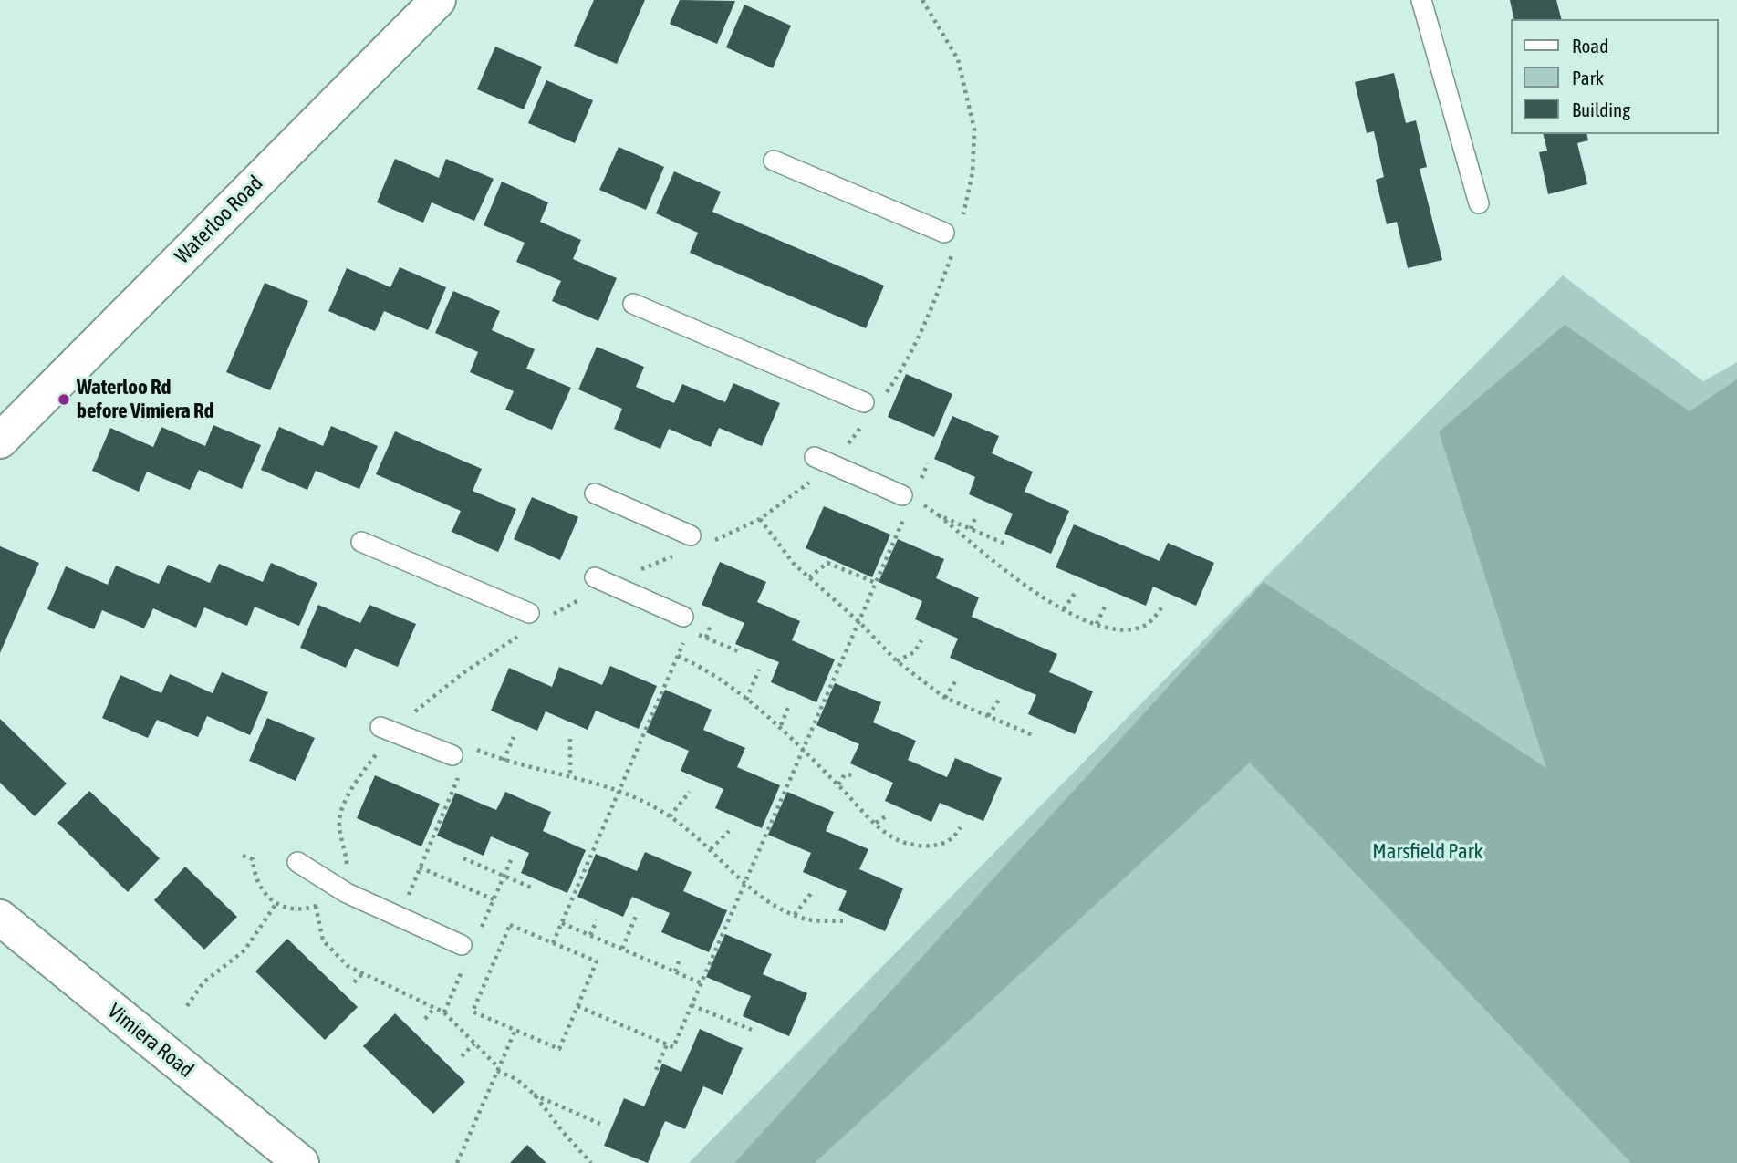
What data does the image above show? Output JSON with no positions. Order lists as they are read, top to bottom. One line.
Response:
{"streets":{"street":["Waterloo Road","Vimiera Road"]},"parks":["Marsfield Park"],"places":["Waterloo Rd before Vimiera Rd"],"legend":["Road","Park","Building"]}
